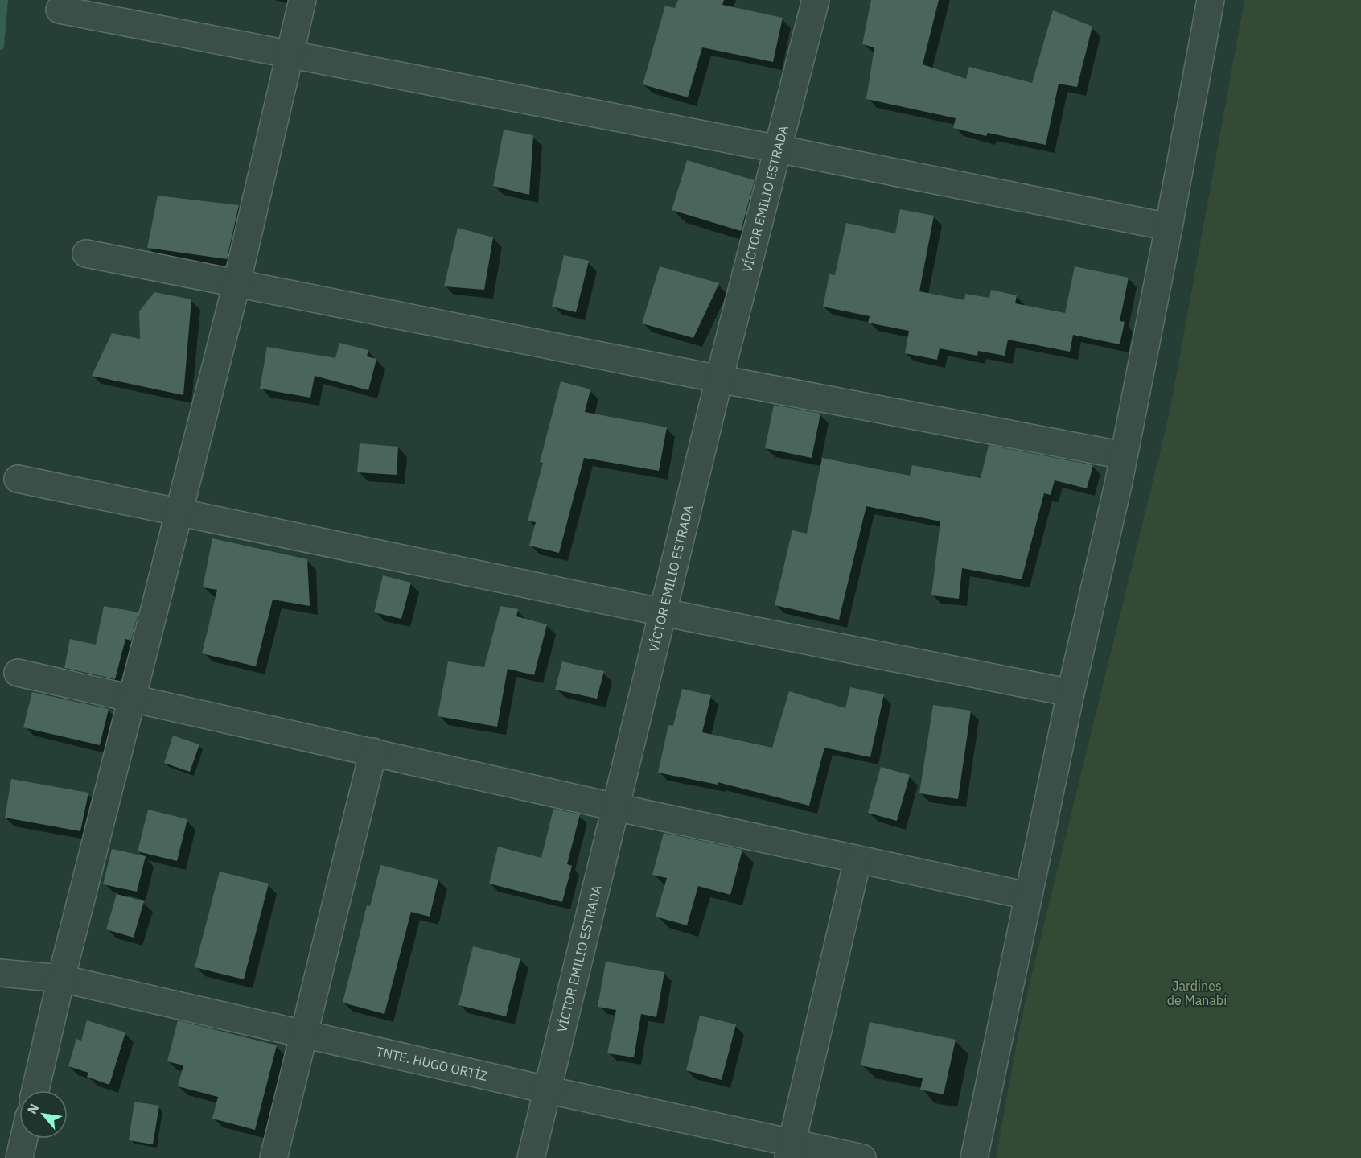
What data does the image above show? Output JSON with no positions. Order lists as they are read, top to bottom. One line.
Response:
{"streets":{"street":["VÍCTOR EMILIO ESTRADA","TNTE. HUGO ORTÍZ"]},"crossings":[["VÍCTOR EMILIO ESTRADA","TNTE. HUGO ORTÍZ"]],"parks":["Jardines de Manabí"],"north":"top left"}
